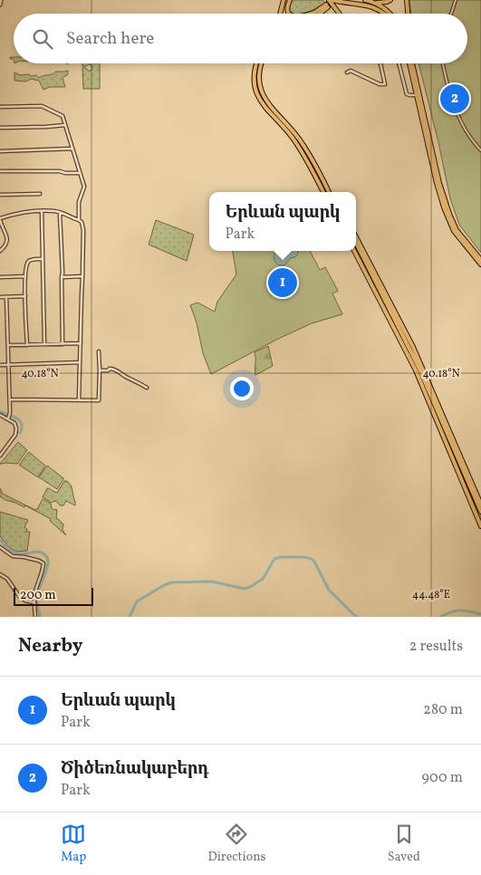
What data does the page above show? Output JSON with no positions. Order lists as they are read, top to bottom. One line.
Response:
{"scale_bar":"200 m","page":{"search":"Search here","pins":["2","1"],"popup":["Երևան պարկ","Park"],"scale":"200 m","heading":["Nearby","2 results"],"list":[{"mark":"1","name":"Երևան պարկ","note":"Park","value":"280 m"},{"mark":"2","name":"Ծիծեռնակաբերդ","note":"Park","value":"900 m"}],"nav":["Map","Directions","Saved"]},"coordinates":["40.18°N","44.48°E"]}
